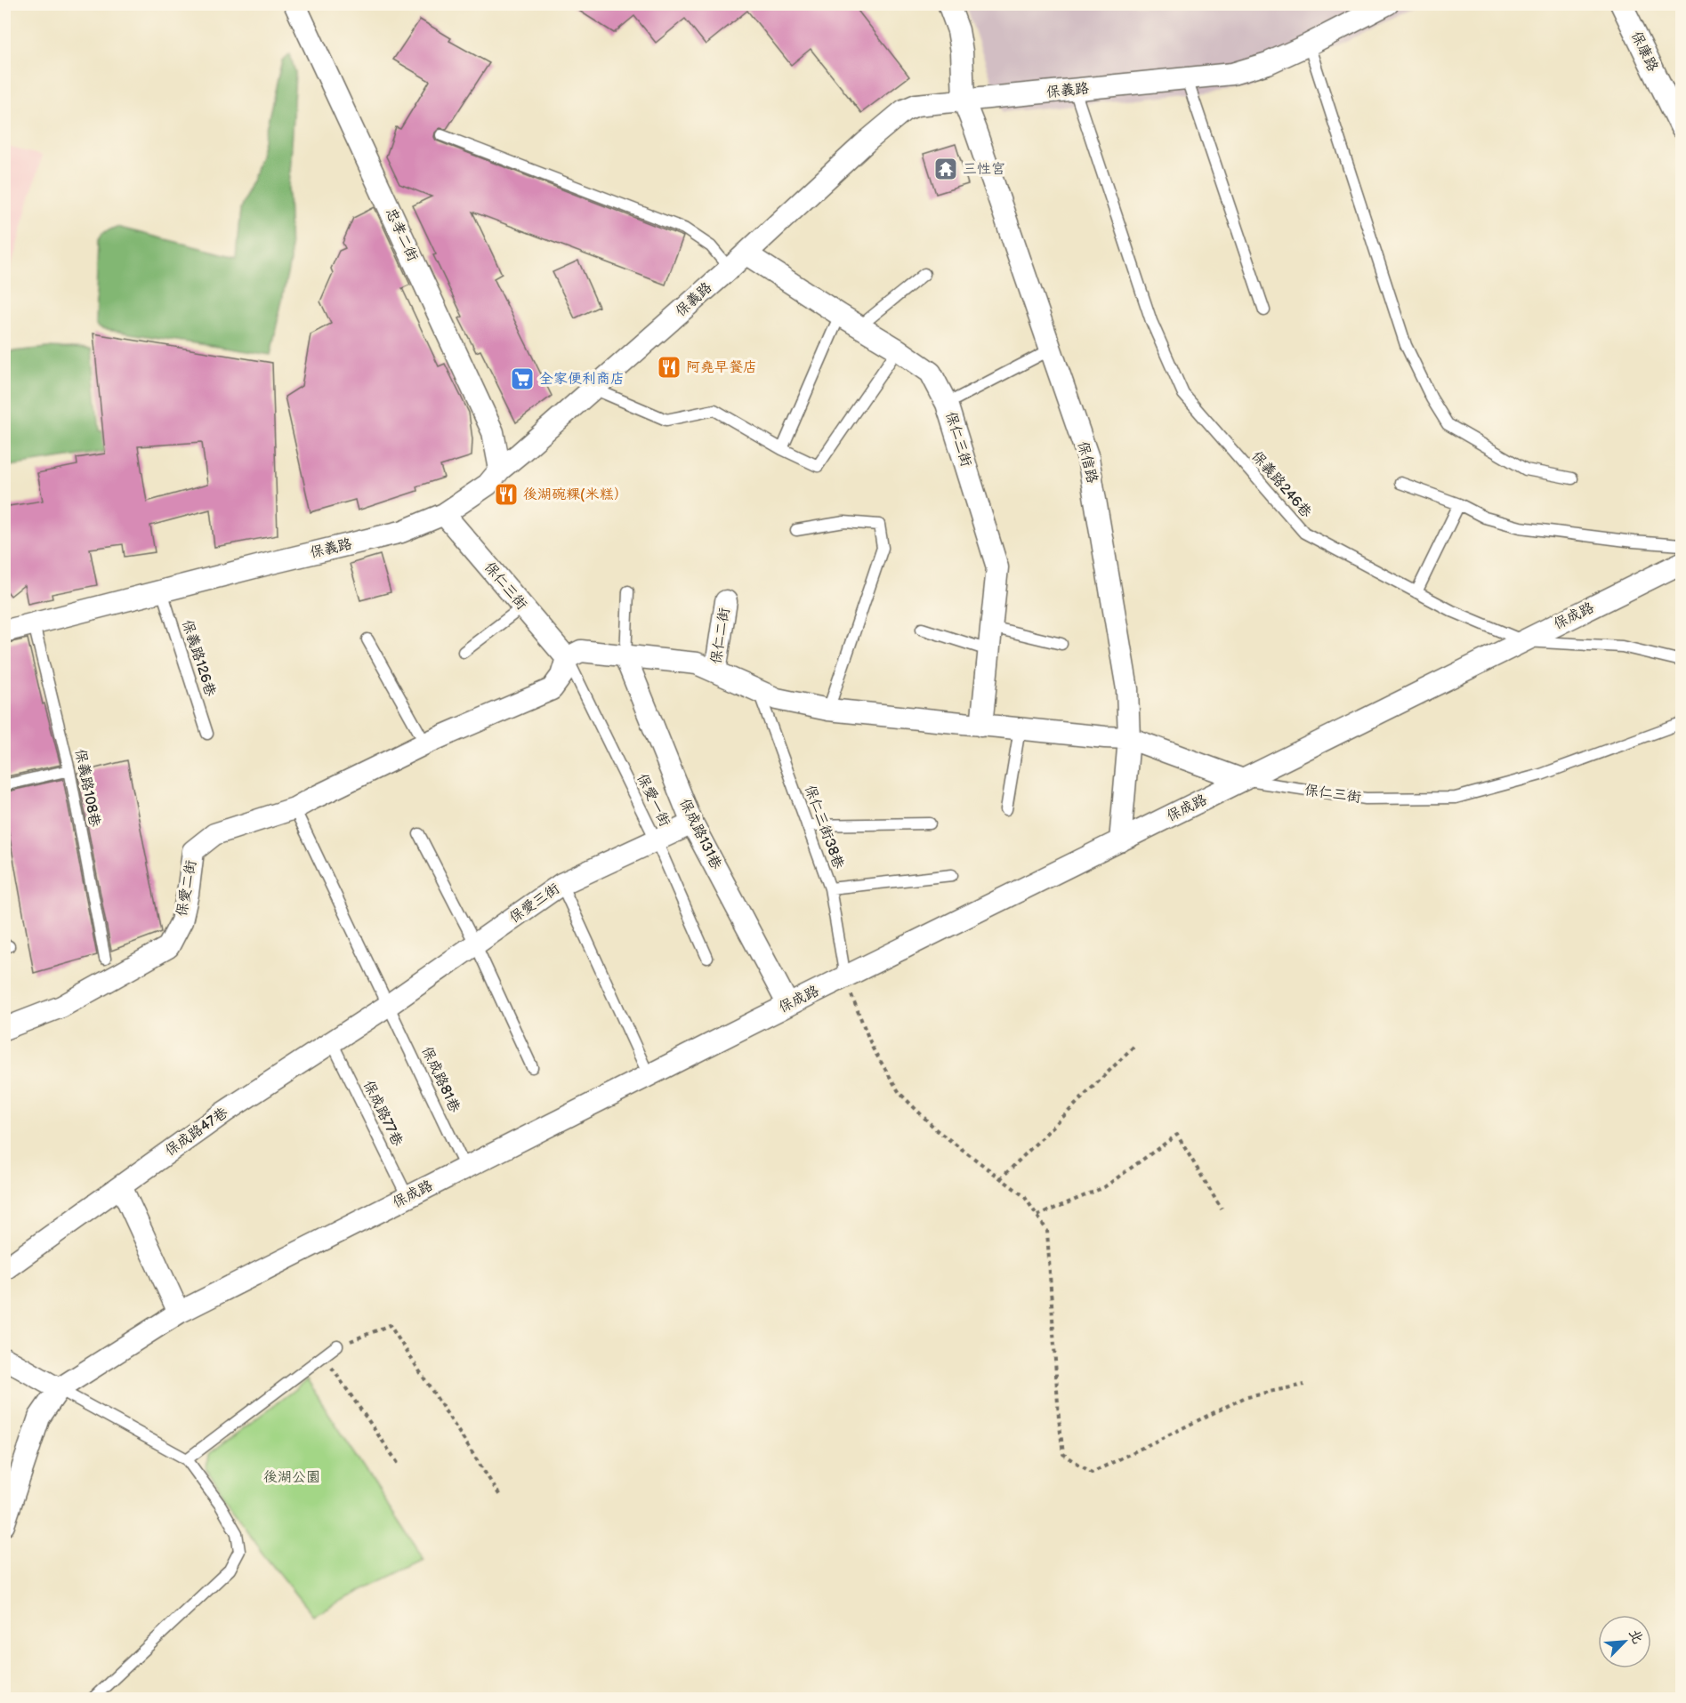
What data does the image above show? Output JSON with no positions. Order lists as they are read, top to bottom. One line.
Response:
{"streets":{"street":["保康路","保義路","忠孝二街","保仁三街","保信路","保成路","保仁二街","保成路131巷","保愛二街","保愛三街","保成路47巷"],"lane":["保義路246巷","保義路126巷","保義路108巷","保愛一街","保仁三街38巷","保成路81巷","保成路77巷"]},"crossings":[["保義路","忠孝二街"],["保義路","保仁三街"],["保義路","保信路"],["保義路","保義路246巷"],["保義路","保義路126巷"],["保義路","保義路108巷"],["保仁三街","保信路"],["保仁三街","保成路"],["保仁三街","保仁二街"],["保仁三街","保愛一街"],["保仁三街","保仁三街38巷"],["保仁三街","保成路131巷"],["保仁三街","保愛二街"],["保信路","保成路"],["保義路246巷","保成路"],["保成路","保仁三街38巷"],["保成路","保成路131巷"],["保成路","保成路81巷"],["保成路","保成路77巷"],["保愛一街","保愛二街"],["保愛一街","保愛三街"],["保成路131巷","保愛三街"],["保愛三街","保成路81巷"],["保愛三街","保成路47巷"],["保成路81巷","保成路47巷"],["保成路77巷","保成路47巷"]],"parks":["後湖公園"],"places":{"temple":["三性宮"],"restaurant":["阿堯早餐店","後湖碗粿(米糕）"],"supermarket":["全家便利商店"]},"north":"top right"}
